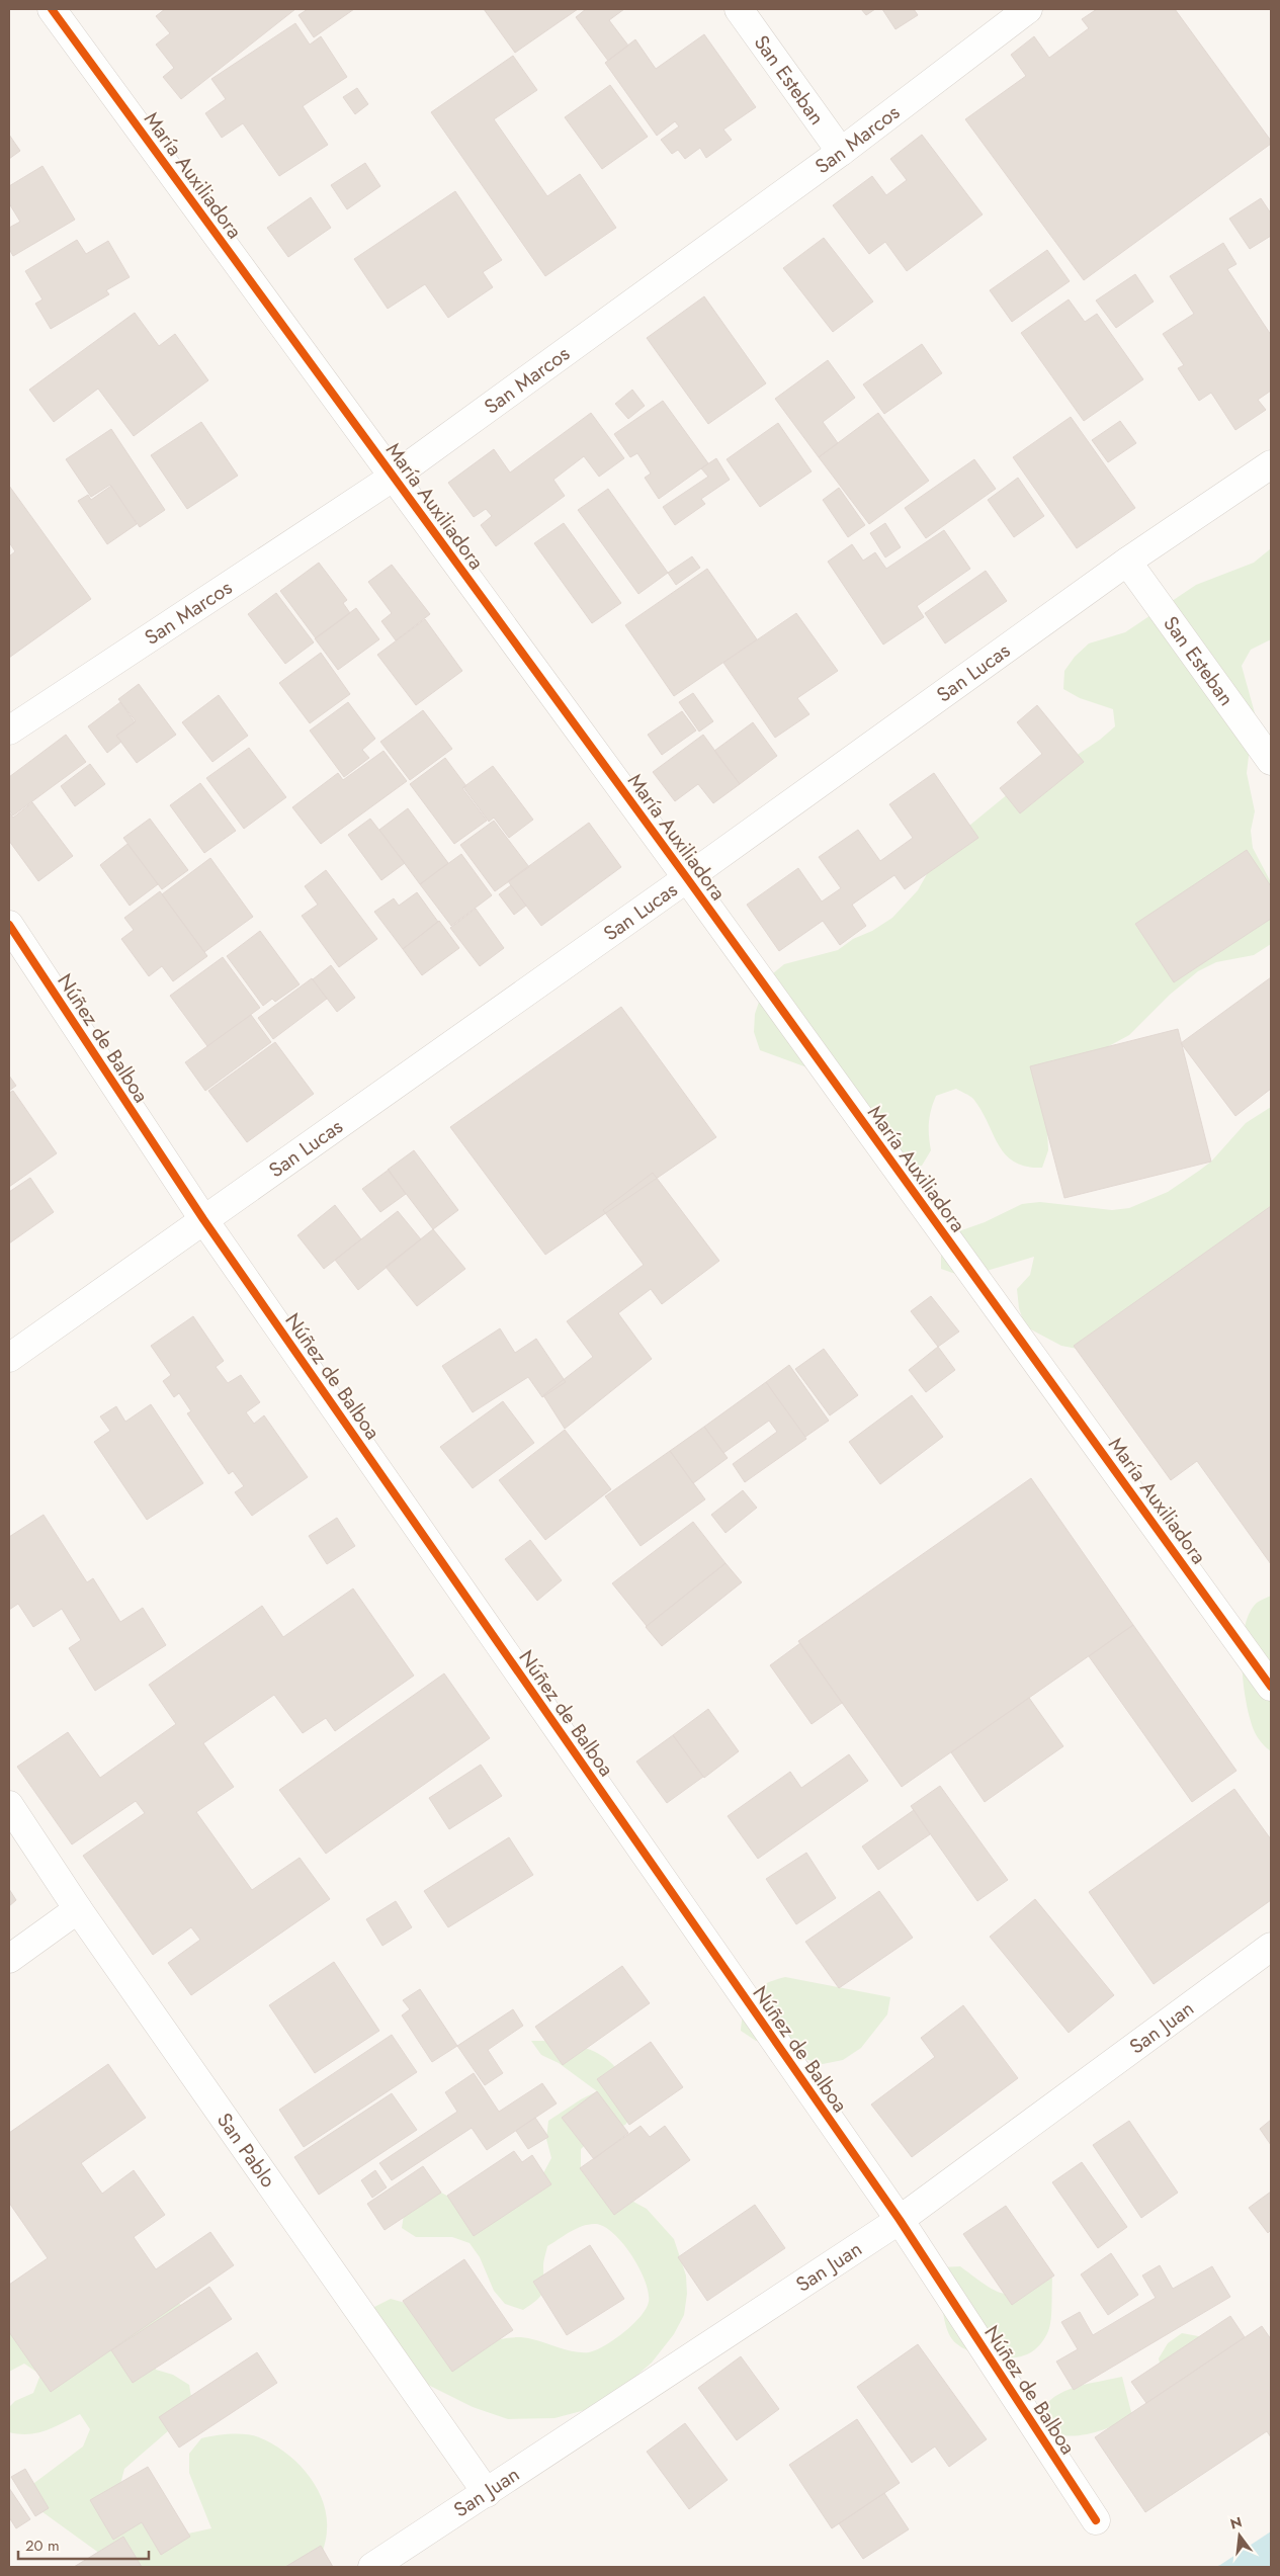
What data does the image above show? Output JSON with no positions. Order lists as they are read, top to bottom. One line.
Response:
{"streets":{"street":["San Esteban","San Marcos","María Auxiliadora","San Lucas","Núñez de Balboa","San Juan","San Pablo"]},"crossings":[["San Esteban","San Marcos"],["San Esteban","San Lucas"],["San Marcos","María Auxiliadora"],["María Auxiliadora","San Lucas"],["San Lucas","Núñez de Balboa"],["Núñez de Balboa","San Juan"],["San Juan","San Pablo"]],"scale_bar":"20 m","north":"top"}
